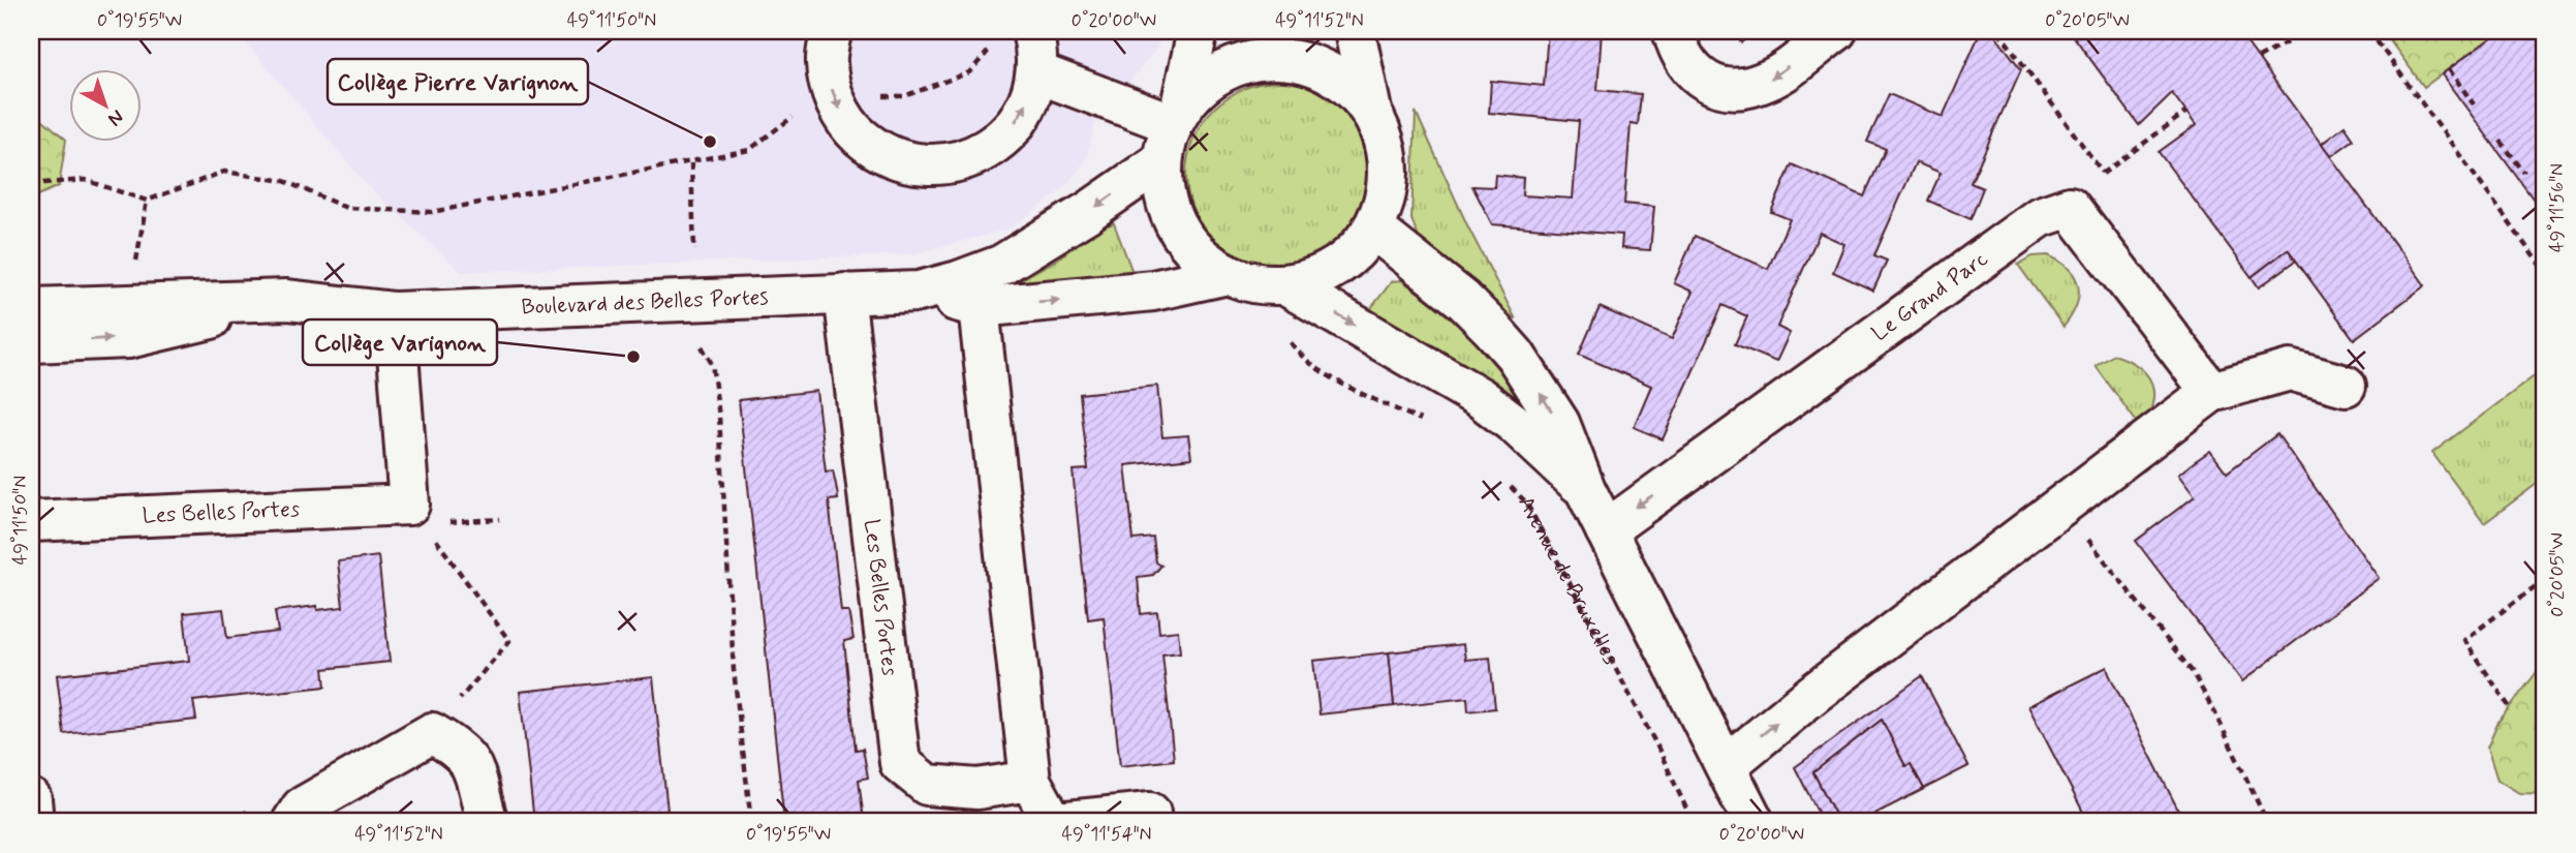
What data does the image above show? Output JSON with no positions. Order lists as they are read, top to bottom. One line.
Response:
{"streets":{"street":["Le Grand Parc","Boulevard des Belles Portes","Les Belles Portes"],"path":["Avenue de Bruxelles"]},"crossings":[["Boulevard des Belles Portes","Les Belles Portes"]],"places":["Collège Pierre Varignon","Collège Varignon"],"north":"bottom right","coordinates":["0°19'55\"W","49°11'50\"N","0°20'00\"W","49°11'52\"N","0°20'05\"W","49°11'56\"N","49°11'54\"N"]}
